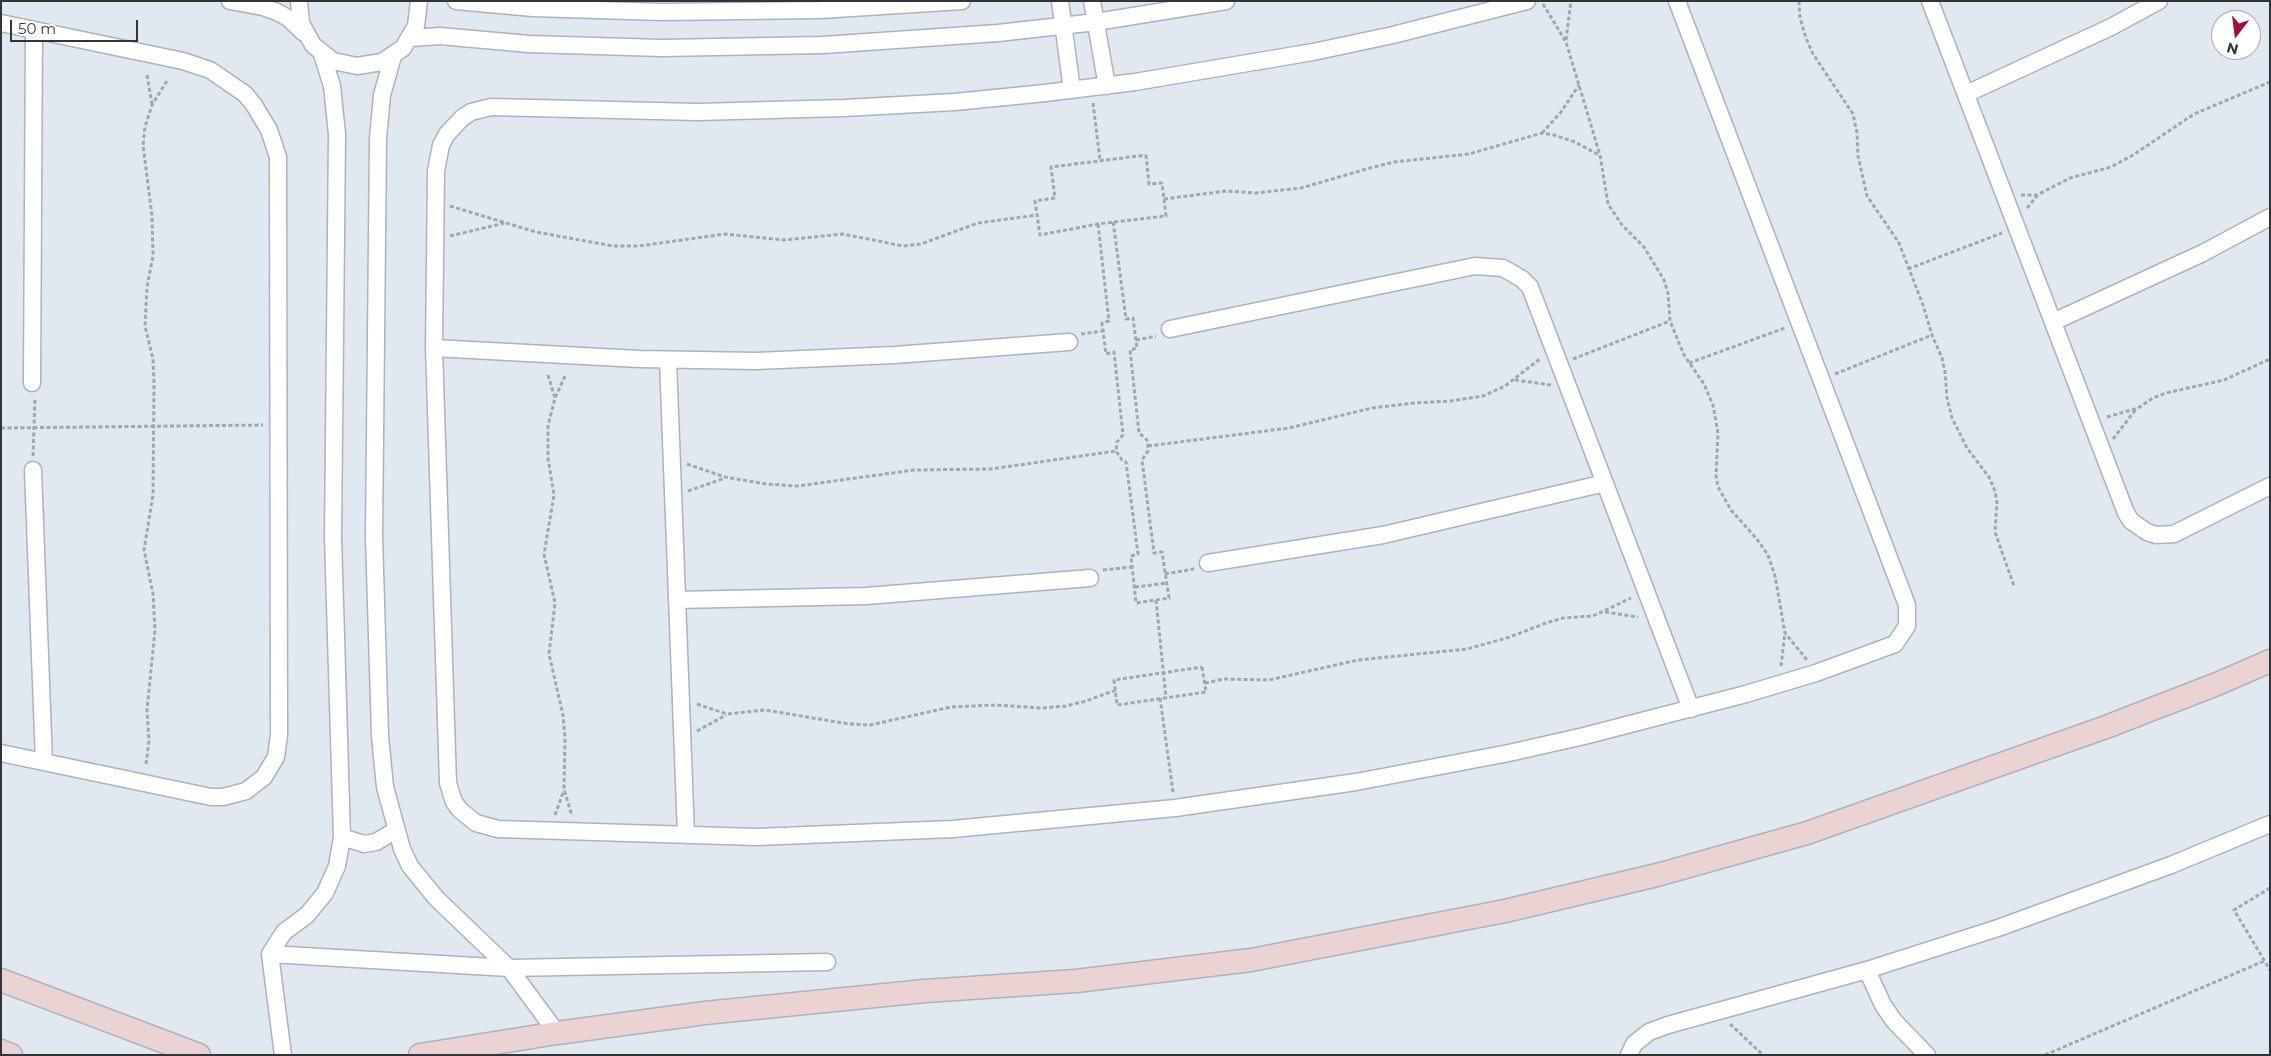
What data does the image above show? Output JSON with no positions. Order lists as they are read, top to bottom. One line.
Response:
{"scale_bar":"50 m","north":"bottom"}
